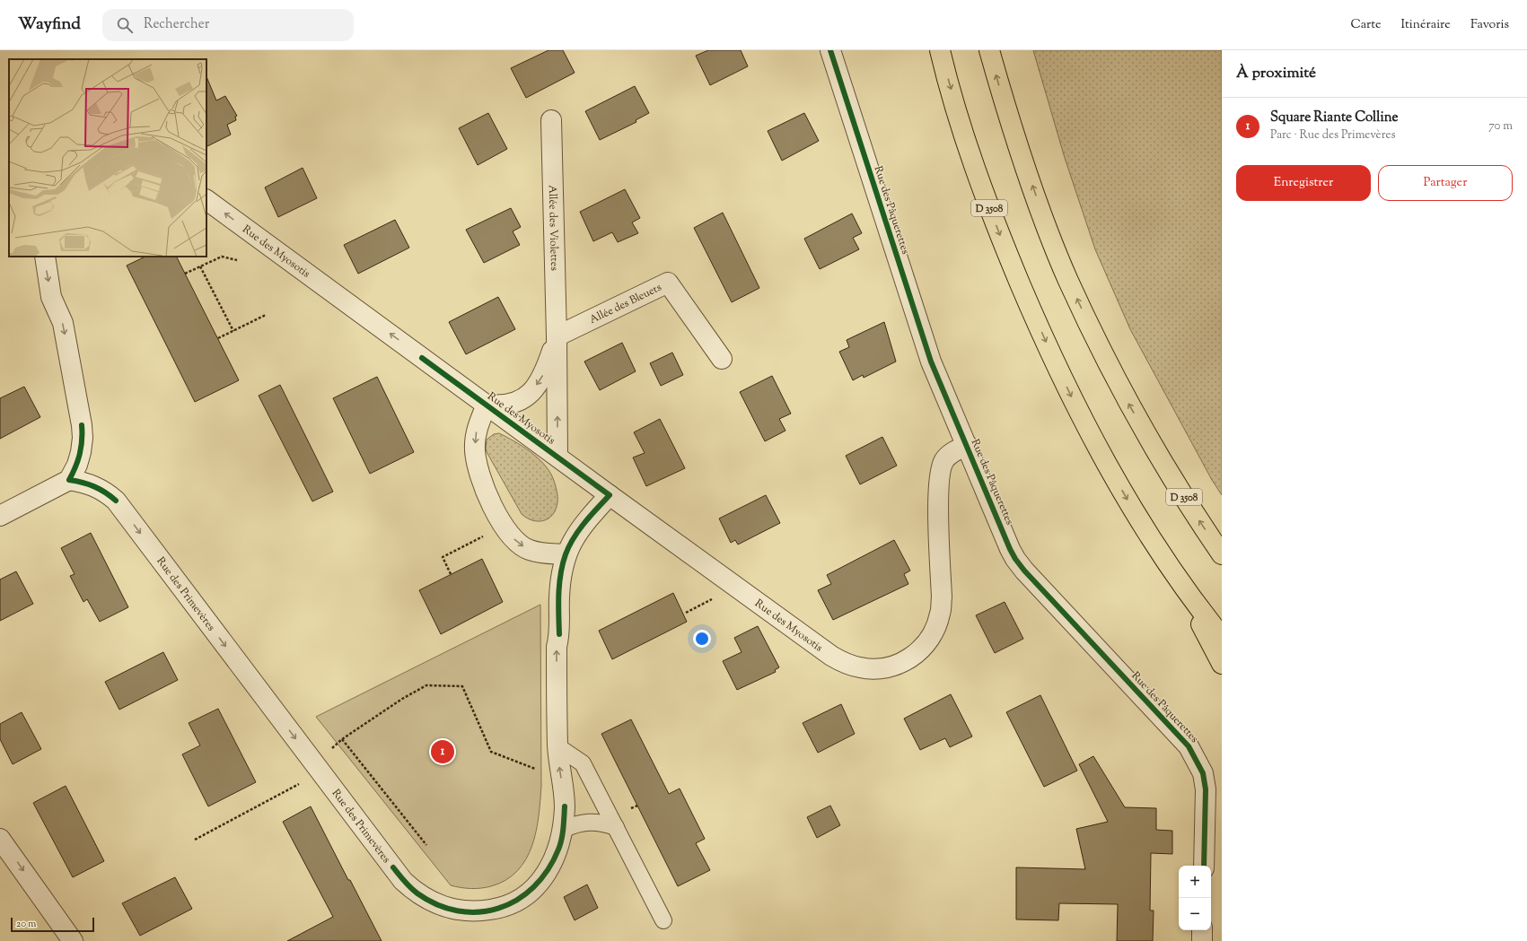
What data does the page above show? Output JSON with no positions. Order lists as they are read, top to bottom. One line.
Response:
{"streets":{"highway":["D 3508"],"street":["Rue des Pâquerettes","Allée des Violettes","Rue des Myosotis","Allée des Bleuets","Rue des Primevères"]},"crossings":[["Rue des Pâquerettes","Rue des Myosotis"],["Allée des Violettes","Rue des Myosotis"],["Allée des Violettes","Allée des Bleuets"],["Rue des Myosotis","Rue des Primevères"]],"scale_bar":"20 m","page":{"header":"Wayfind","search":"Rechercher","nav":["Carte","Itinéraire","Favoris"],"heading":"À proximité","list":[{"mark":"1","name":"Square Riante Colline","note":"Parc · Rue des Primevères","value":"70 m"}],"buttons":["Enregistrer","Partager"],"pins":"1","map_buttons":["+","−"],"scale":"20 m"}}
